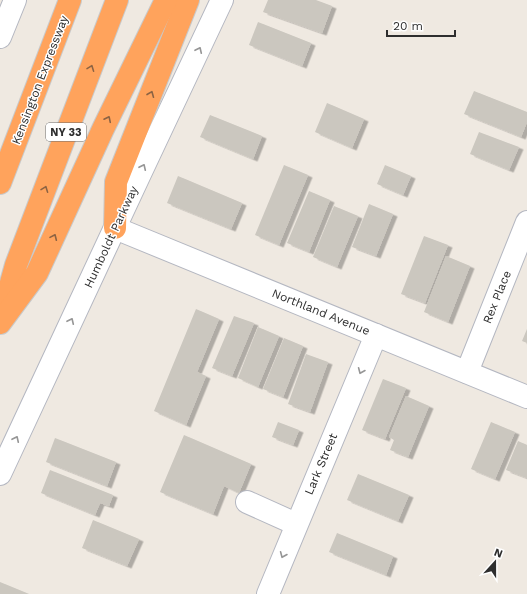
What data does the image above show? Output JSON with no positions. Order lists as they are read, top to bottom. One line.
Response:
{"streets":{"highway":["Kensington Expressway","NY 33"],"street":["Humboldt Parkway","Rex Place","Northland Avenue","Lark Street"]},"crossings":[["Humboldt Parkway","Northland Avenue"],["Rex Place","Northland Avenue"],["Northland Avenue","Lark Street"]],"one_way":["Humboldt Parkway","Lark Street"],"scale_bar":"20 m","north":"top"}
